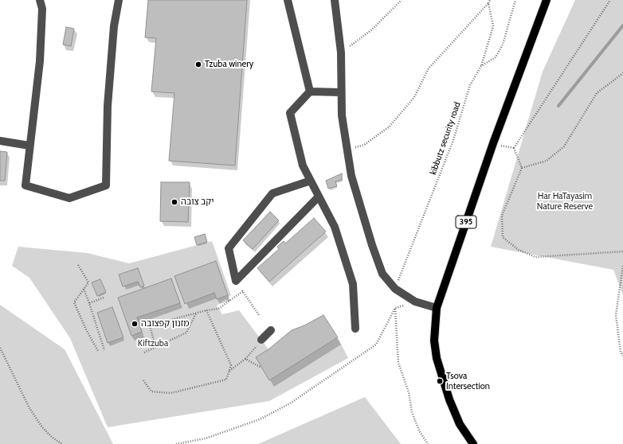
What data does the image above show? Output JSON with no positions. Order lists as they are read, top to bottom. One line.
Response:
{"streets":{"main road":["395"],"path":["kibbutz security road"]},"parks":["Har HaTayasim Nature Reserve","Kiftzuba"],"places":["Tzuba winery","יקב צובה","מזנון קפצובה","Tsova Intersection"]}
